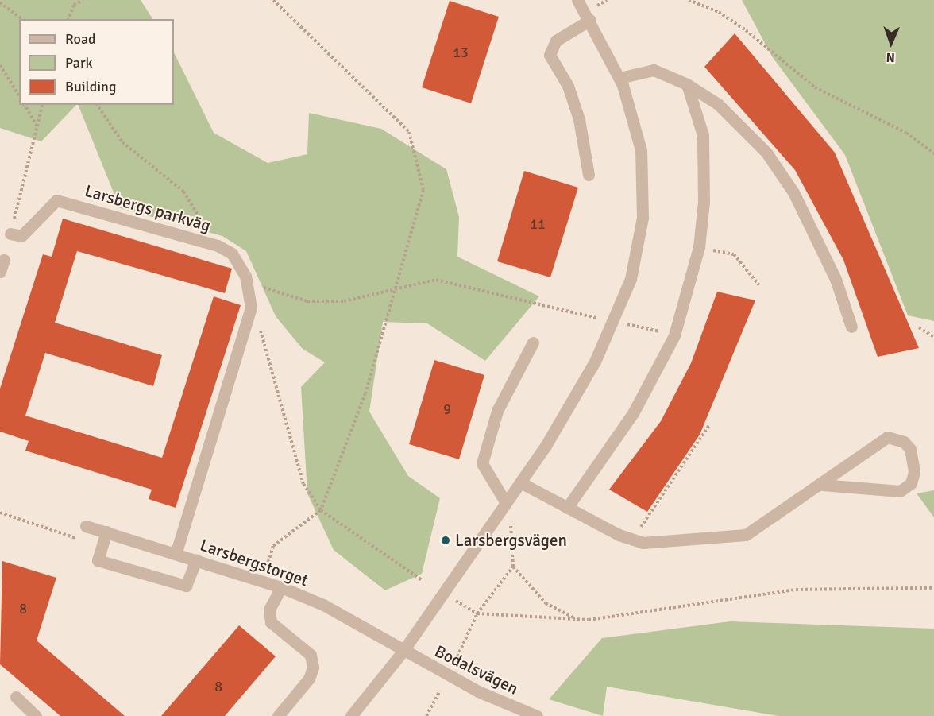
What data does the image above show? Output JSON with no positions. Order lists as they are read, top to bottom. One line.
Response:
{"streets":{"street":["Larsbergs parkväg","Larsbergstorget","Bodalsvägen"]},"crossings":[["Larsbergs parkväg","Larsbergstorget"],["Larsbergstorget","Bodalsvägen"]],"places":["Larsbergsvägen"],"house_numbers":["13","11","9","8","8"],"legend":["Road","Park","Building"],"north":"bottom"}
